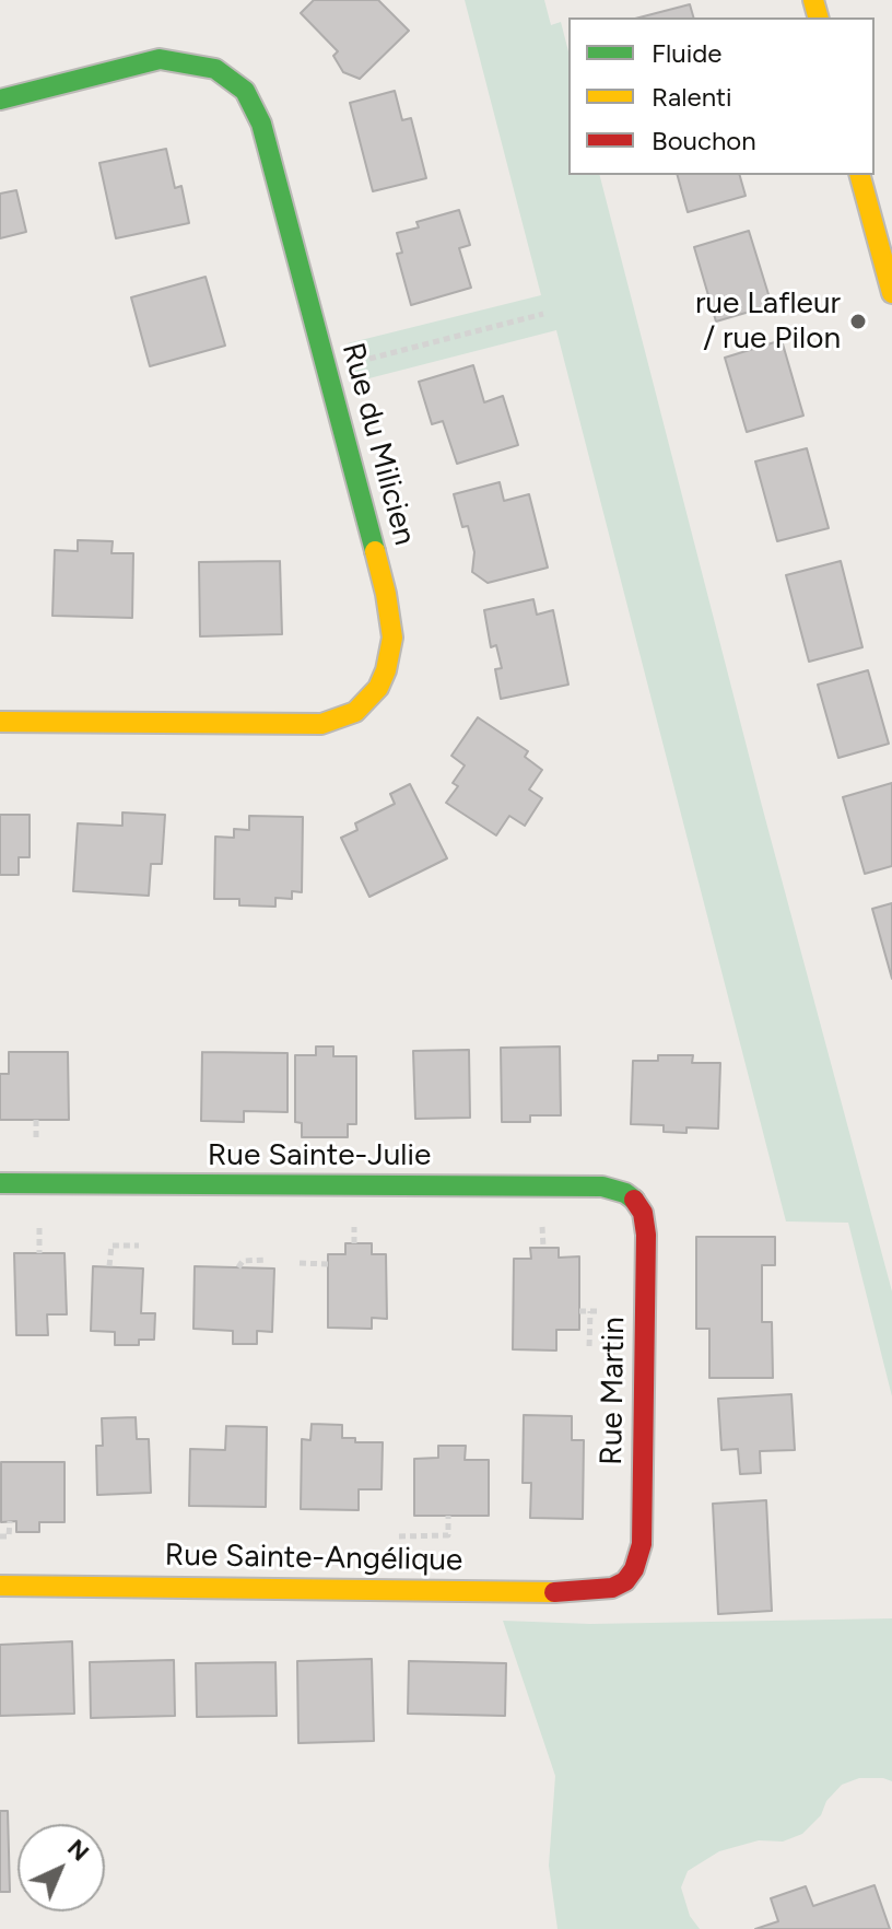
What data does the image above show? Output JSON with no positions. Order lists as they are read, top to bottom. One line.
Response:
{"streets":{"street":["Rue du Milicien","Rue Sainte-Julie","Rue Martin","Rue Sainte-Angélique"]},"crossings":[["Rue Sainte-Julie","Rue Martin"],["Rue Martin","Rue Sainte-Angélique"]],"places":["rue Lafleur / rue Pilon"],"legend":["Fluide","Ralenti","Bouchon"],"north":"top right"}
